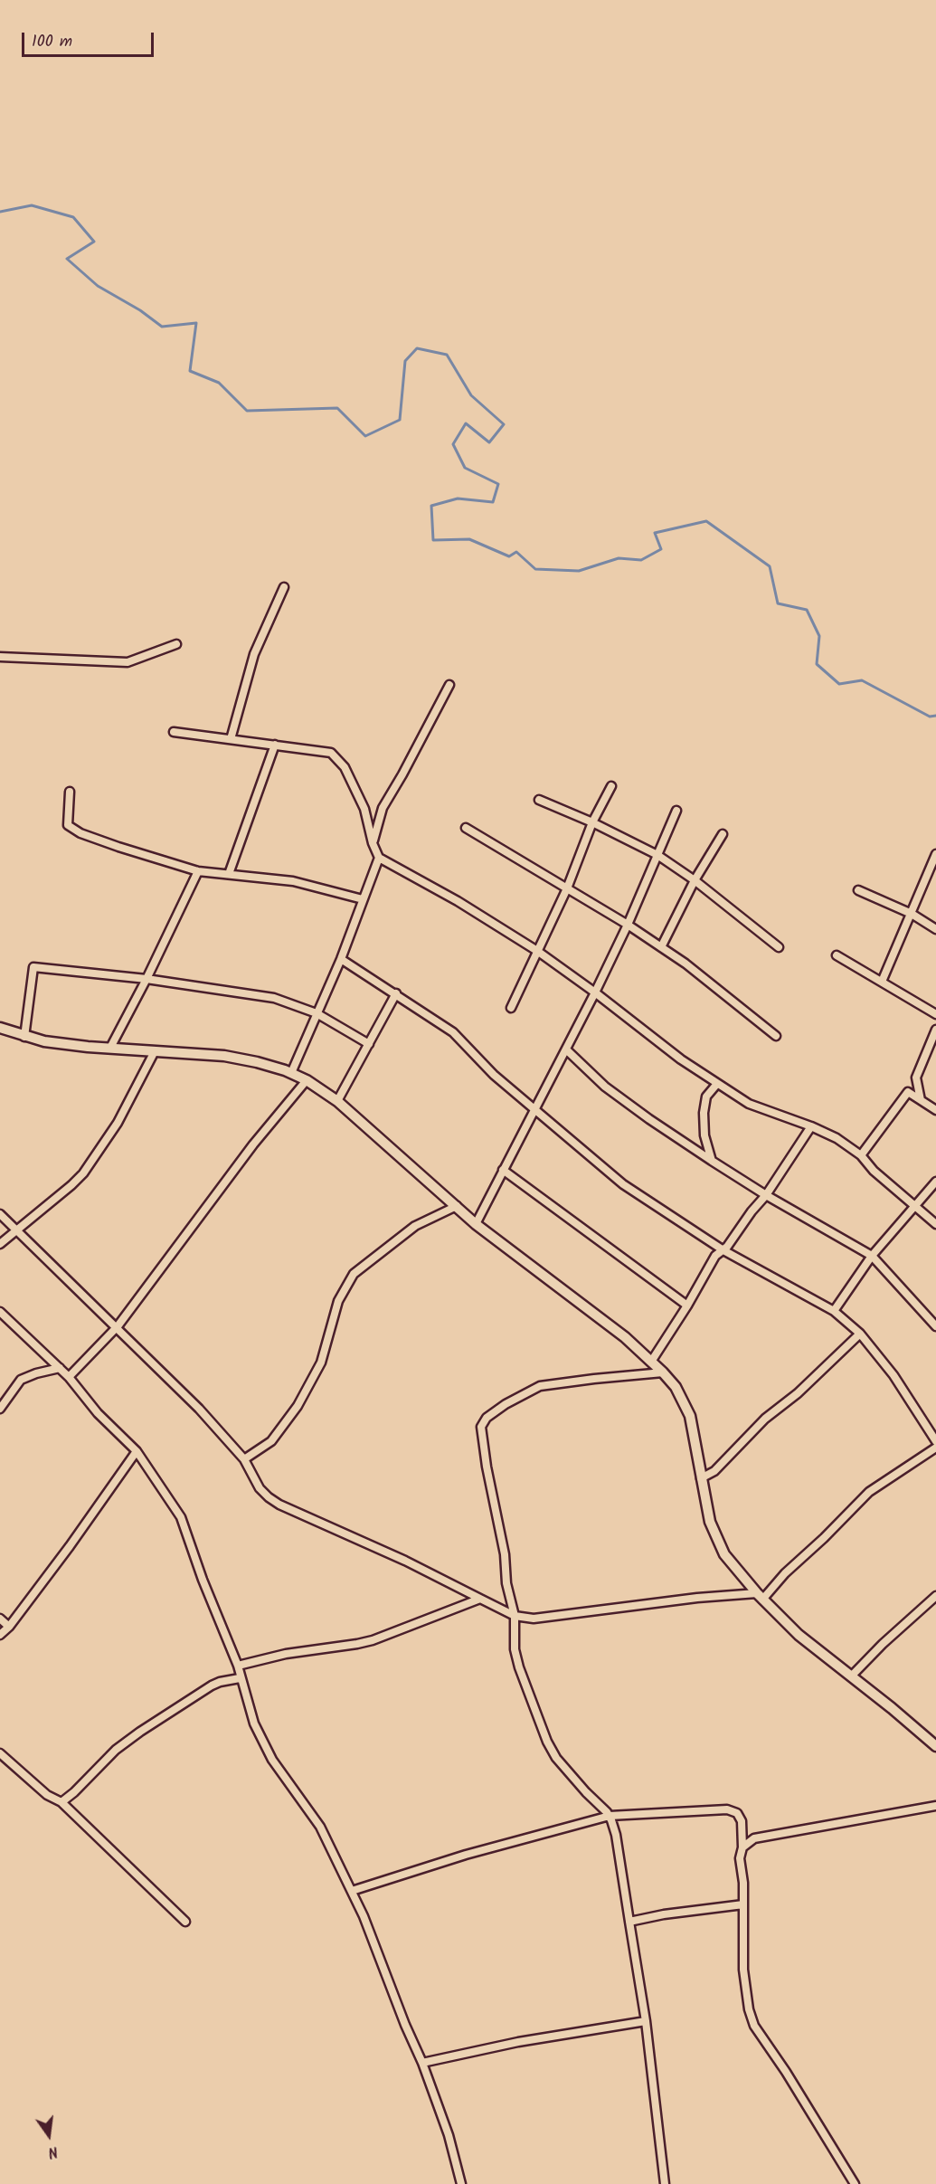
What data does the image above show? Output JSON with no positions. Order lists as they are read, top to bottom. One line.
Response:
{"scale_bar":"100 m","north":"bottom"}
